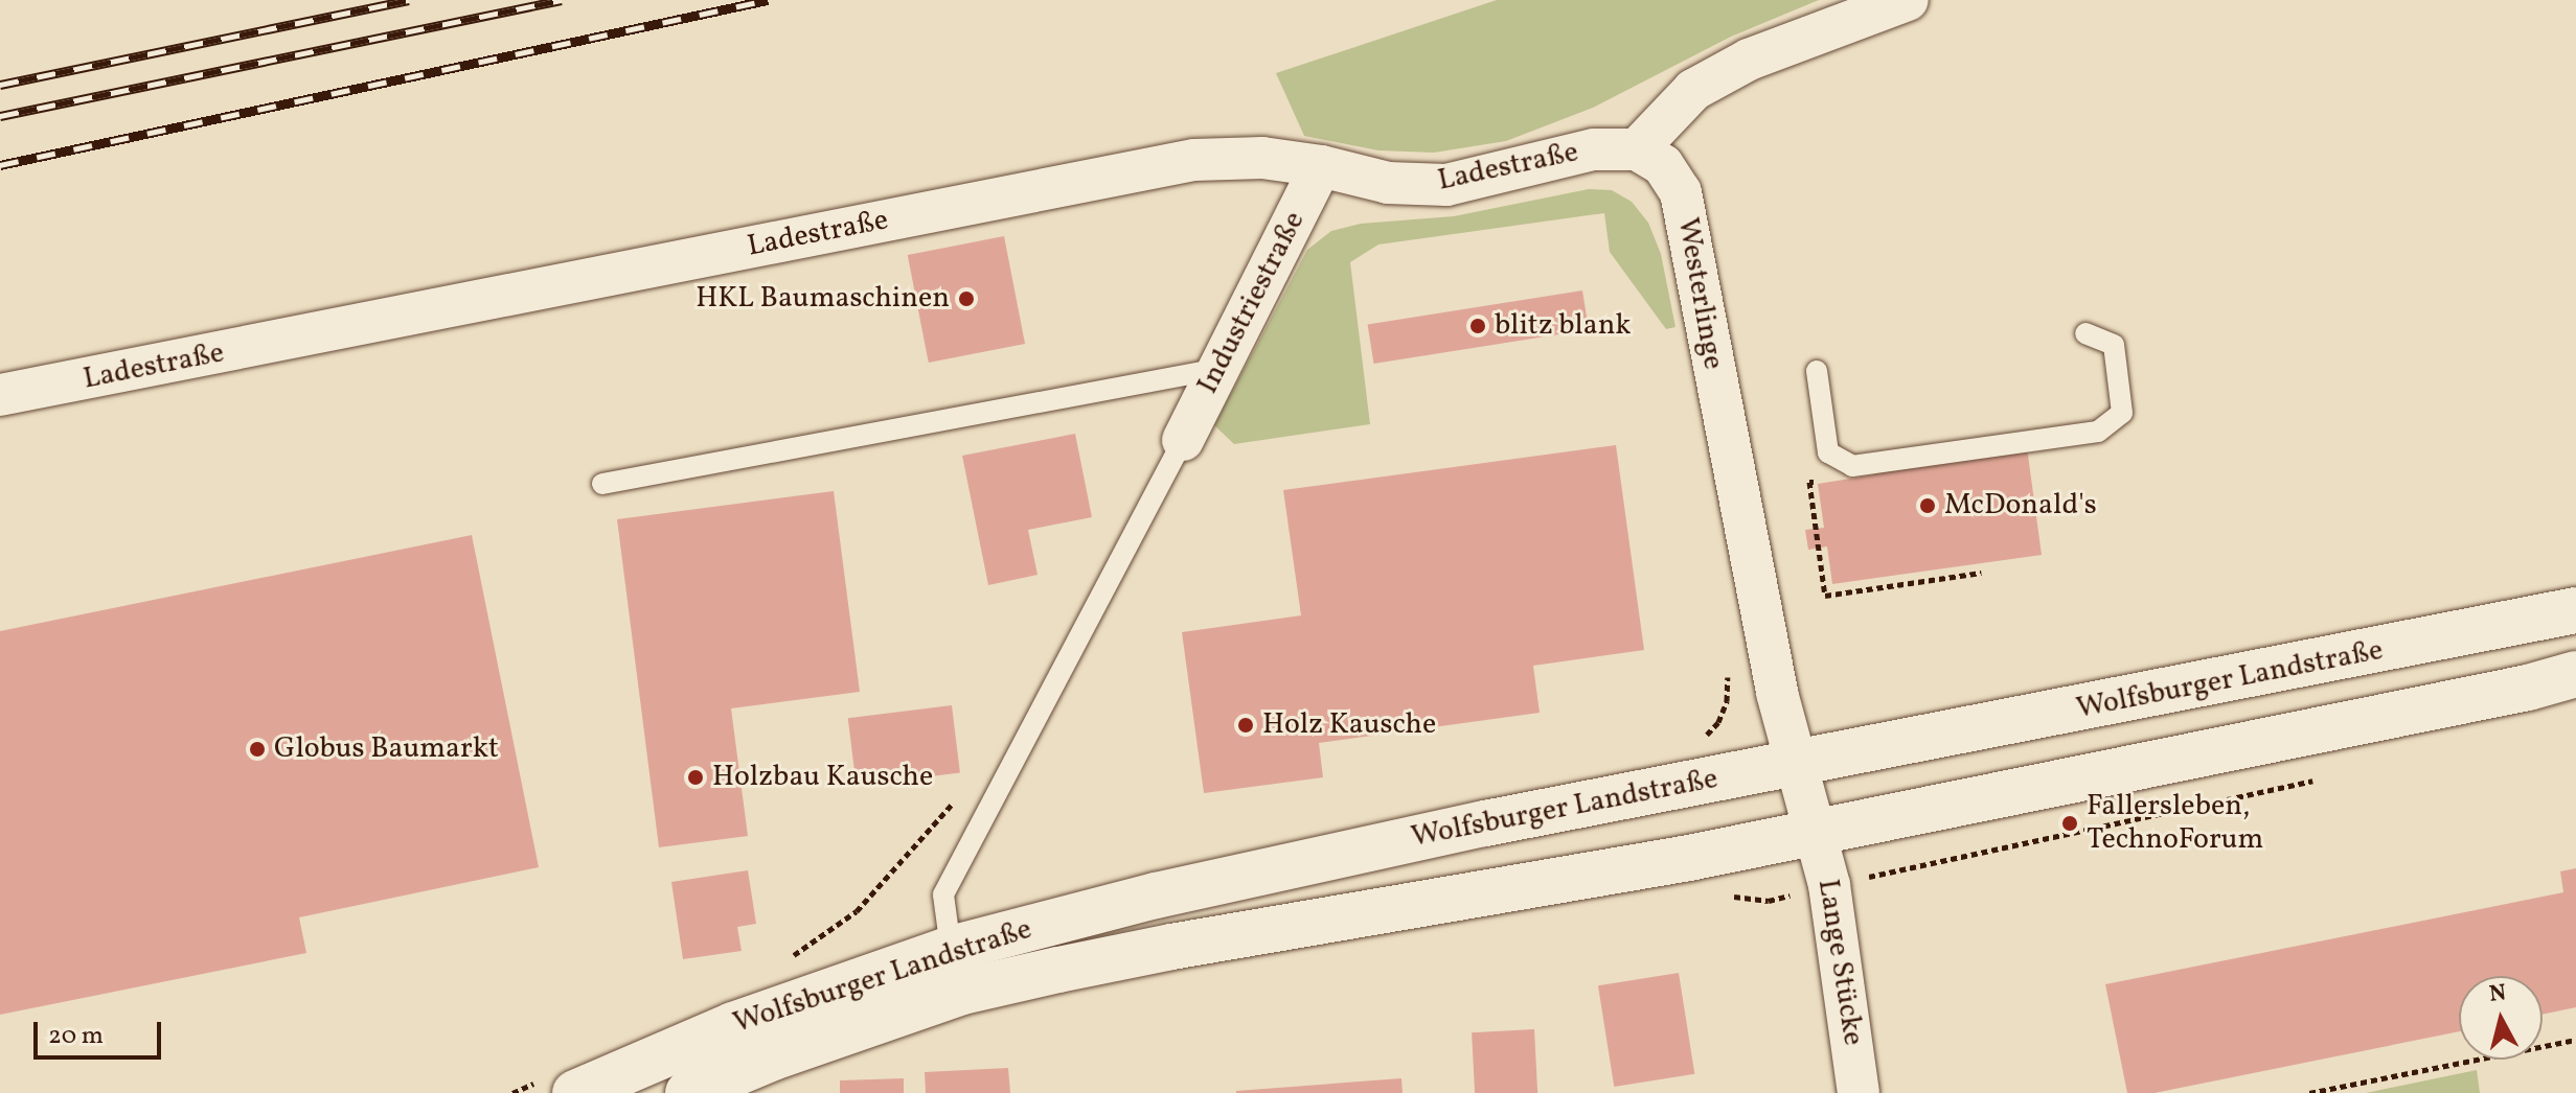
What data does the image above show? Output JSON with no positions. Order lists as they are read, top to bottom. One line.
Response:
{"streets":{"street":["Ladestraße","Westerlinge","Industriestraße","Wolfsburger Landstraße","Lange Stücke"]},"crossings":[["Ladestraße","Westerlinge"],["Ladestraße","Industriestraße"],["Westerlinge","Wolfsburger Landstraße"],["Westerlinge","Lange Stücke"],["Wolfsburger Landstraße","Lange Stücke"]],"places":["HKL Baumaschinen","blitz blank","McDonald's","Holz Kausche","Globus Baumarkt","Holzbau Kausche","Fallersleben, TechnoForum"],"scale_bar":"20 m","north":"top"}
